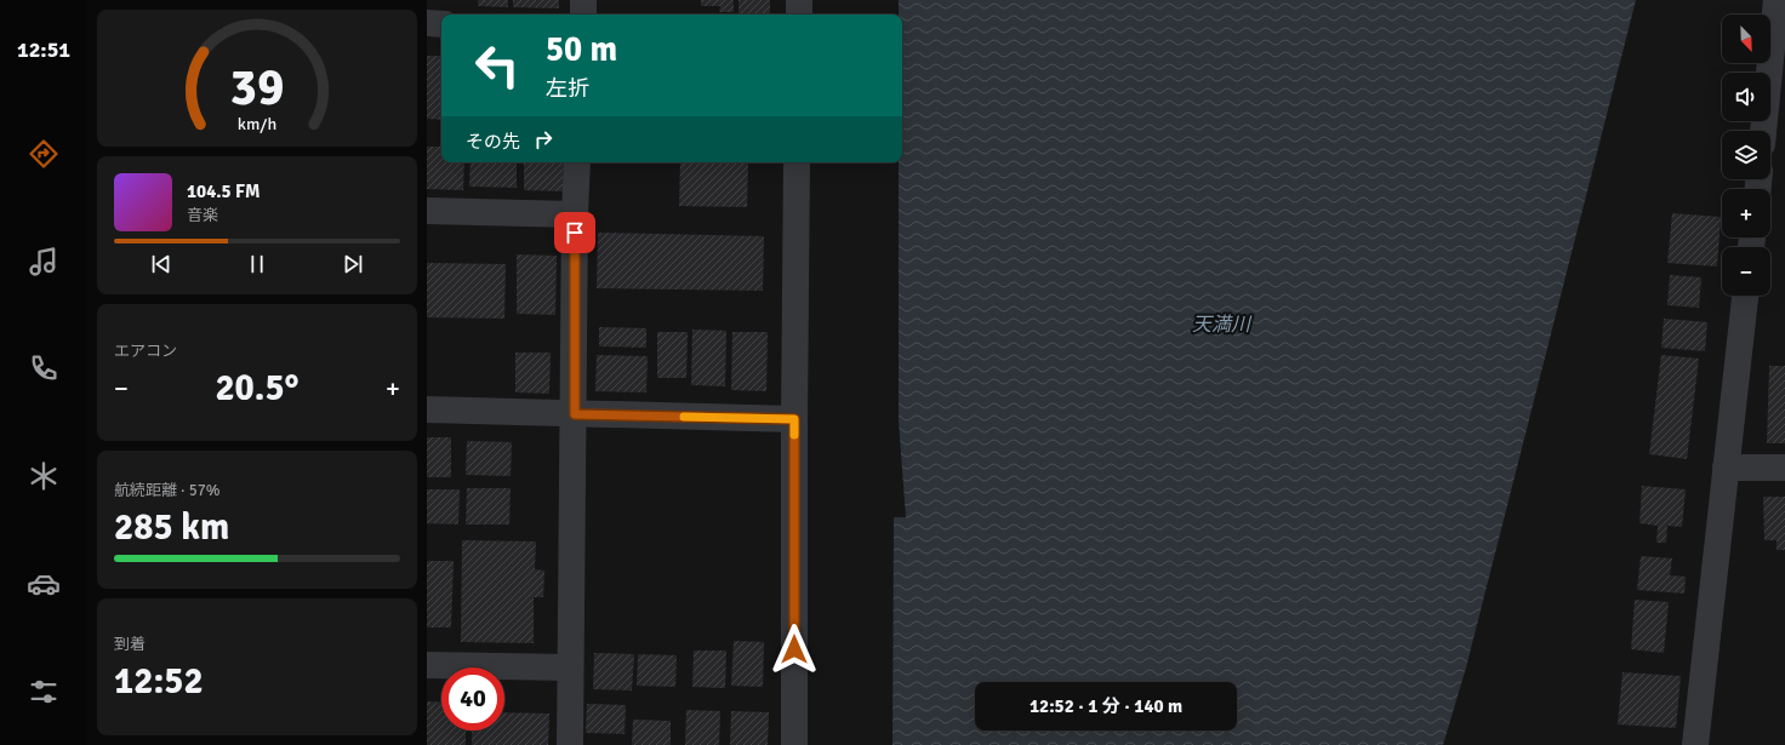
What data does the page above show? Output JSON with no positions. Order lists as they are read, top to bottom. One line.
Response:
{"water":["天満川"],"north":"bottom right","page":{"tabs":"12:51","map_buttons":["+","−"],"turn":["50 m","左折"],"then":"その先","song":["104.5 FM","音楽"],"tile":["エアコン",["航続距離 · 57%","285 km"],["到着","12:52"]],"heat":["−","20.5°","+"],"limit":"40","trip":"12:52 · 1 分 · 140 m","gauge":["39","km/h"]}}
